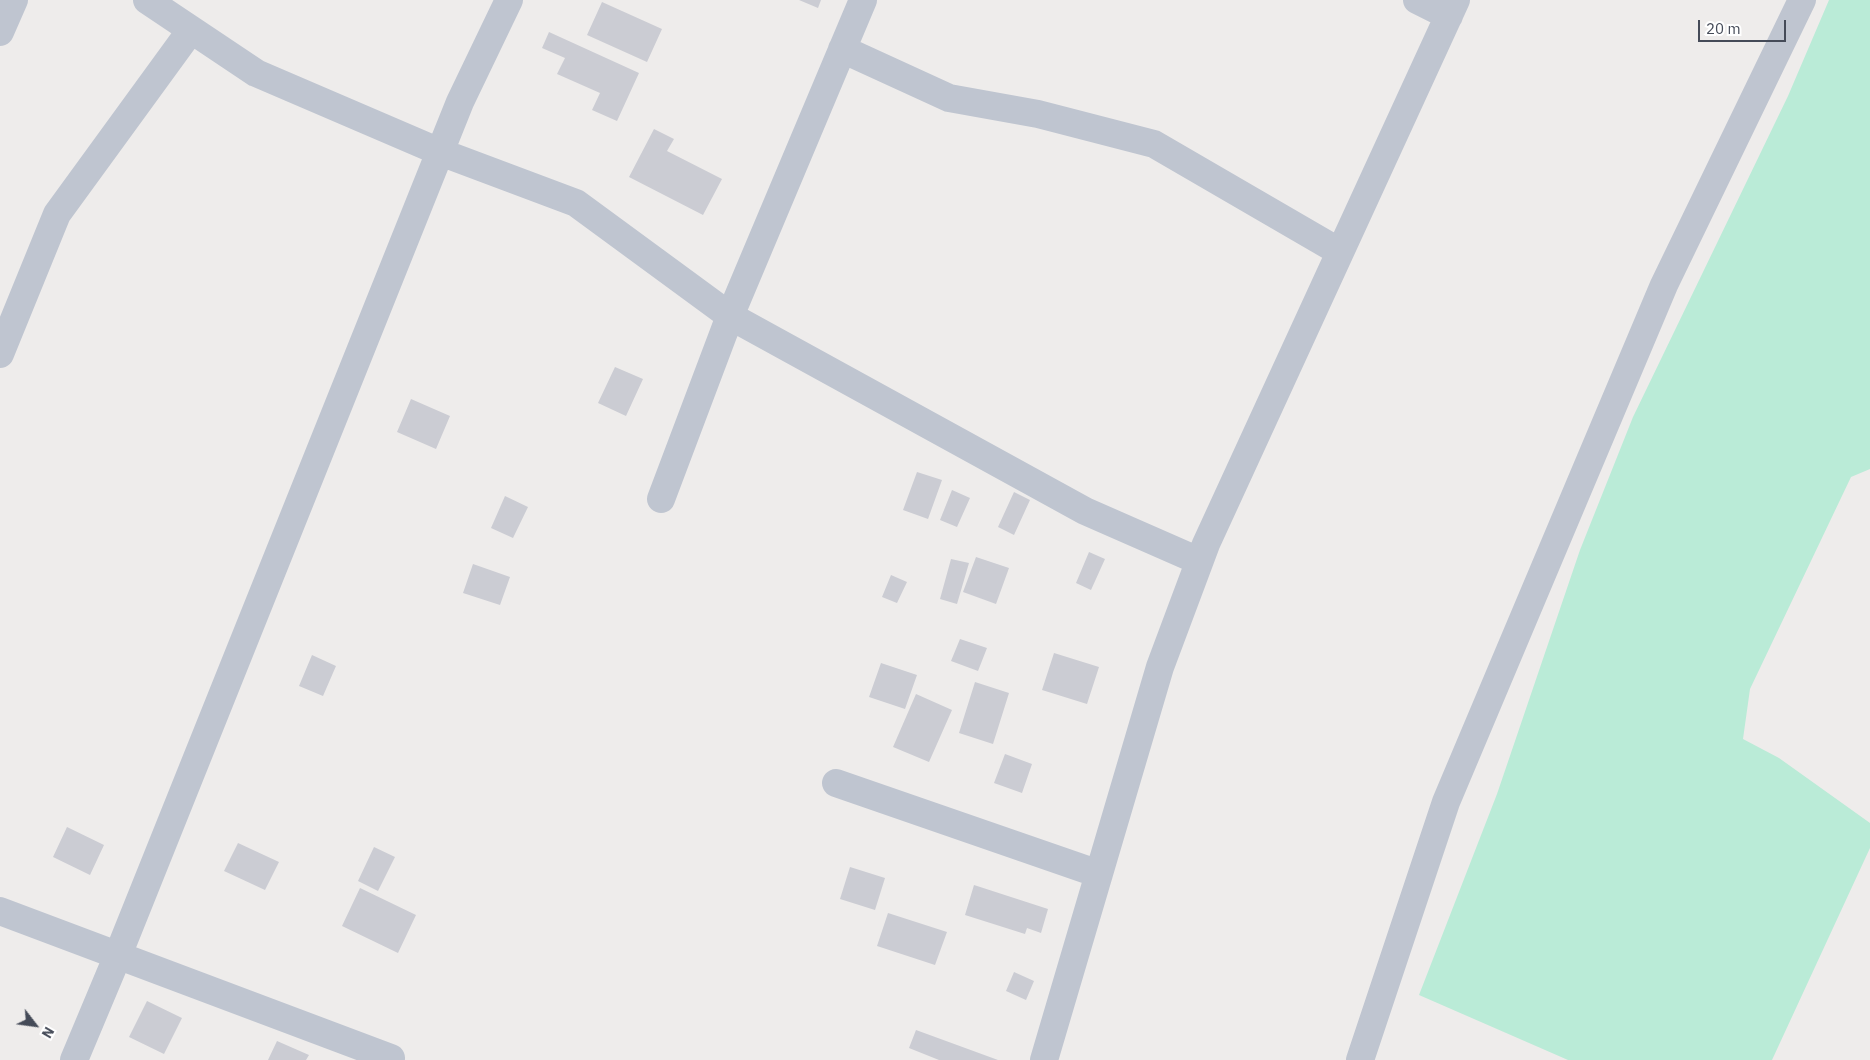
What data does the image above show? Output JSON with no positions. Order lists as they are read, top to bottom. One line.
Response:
{"scale_bar":"20 m","north":"bottom right"}
